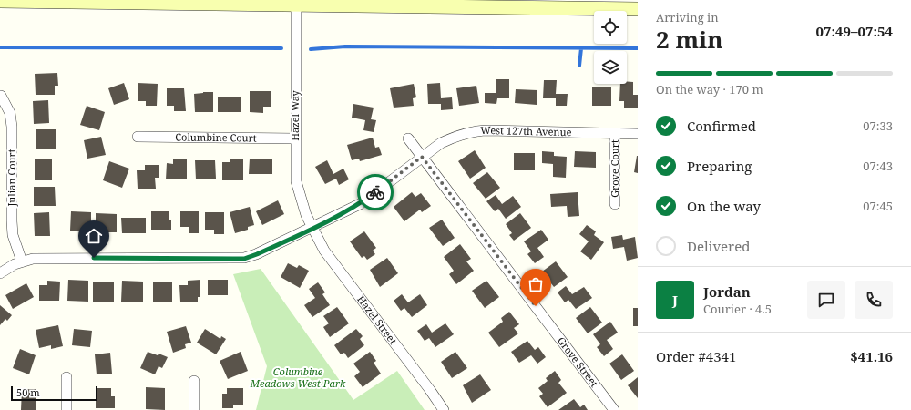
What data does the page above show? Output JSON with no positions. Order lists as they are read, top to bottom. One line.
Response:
{"streets":{"street":["Hazel Way","West 127th Avenue","Columbine Court","Grove Court","Julian Court","Hazel Street","Grove Street"]},"crossings":[["Hazel Way","West 127th Avenue"],["Hazel Way","Columbine Court"],["Hazel Way","Hazel Street"],["West 127th Avenue","Grove Court"],["West 127th Avenue","Julian Court"],["West 127th Avenue","Hazel Street"],["West 127th Avenue","Grove Street"]],"parks":["Columbine Meadows West Park"],"scale_bar":"50 m","page":{"heading":["2 min","Arriving in","07:49–07:54"],"panel":["Jordan","Courier · 4.5","Order #4341","$41.16"],"bar":"On the way · 170 m","list":[["Confirmed","07:33"],["Preparing","07:43"],["On the way","07:45"],"Delivered"],"round":"J","scale":"50 m"}}
